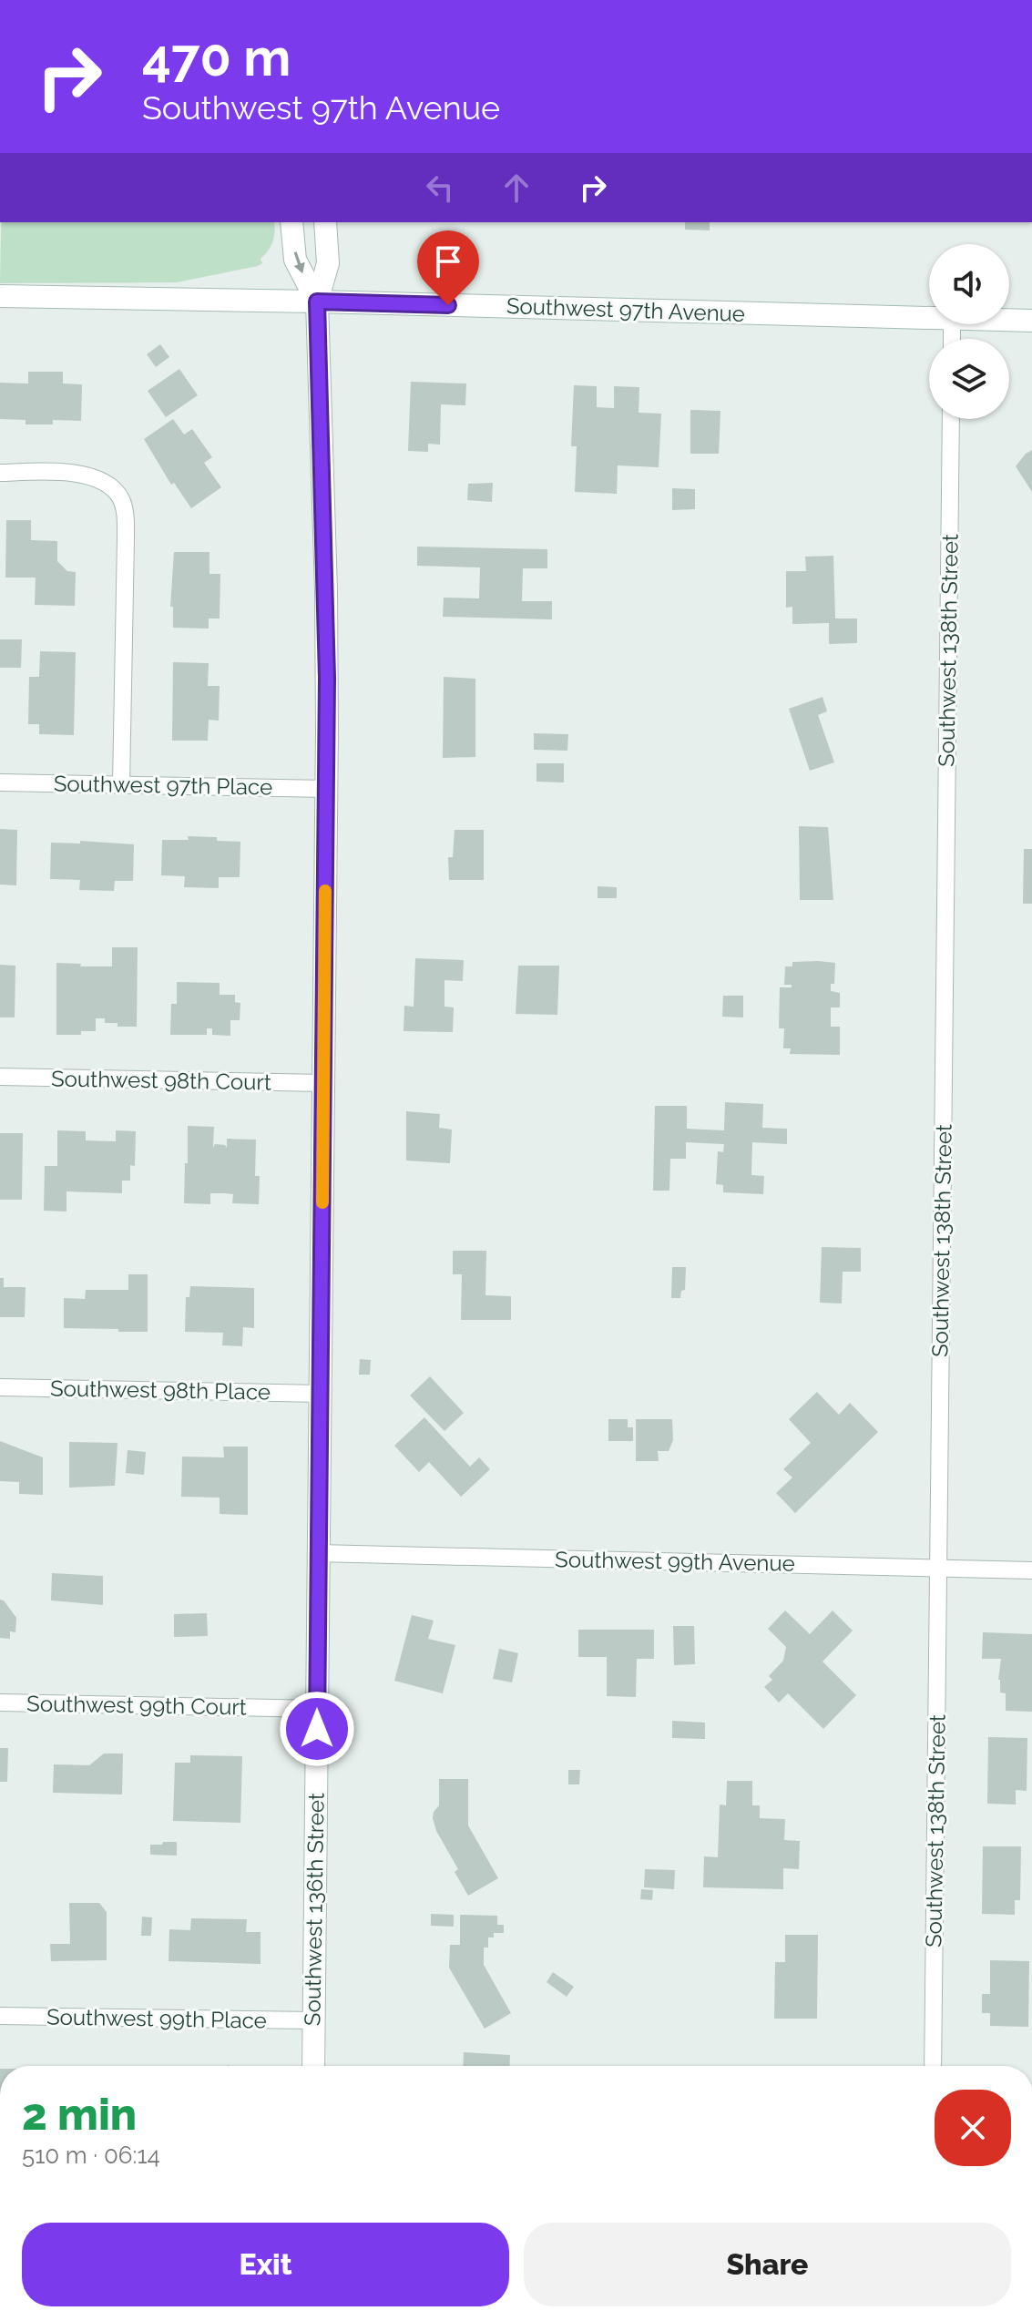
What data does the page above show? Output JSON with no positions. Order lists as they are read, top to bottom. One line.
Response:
{"streets":{"street":["Southwest 97th Avenue","Southwest 138th Street","Southwest 97th Place","Southwest 98th Court","Southwest 98th Place","Southwest 99th Avenue","Southwest 99th Court","Southwest 136th Street","Southwest 99th Place"]},"crossings":[["Southwest 97th Avenue","Southwest 136th Street"],["Southwest 138th Street","Southwest 99th Avenue"],["Southwest 97th Place","Southwest 136th Street"],["Southwest 98th Court","Southwest 136th Street"],["Southwest 98th Place","Southwest 136th Street"],["Southwest 99th Avenue","Southwest 136th Street"],["Southwest 99th Court","Southwest 136th Street"],["Southwest 136th Street","Southwest 99th Place"]],"page":{"turn":["470 m","Southwest 97th Avenue"],"heading":["2 min","510 m · 06:14"],"buttons":["Exit","Share"]}}
